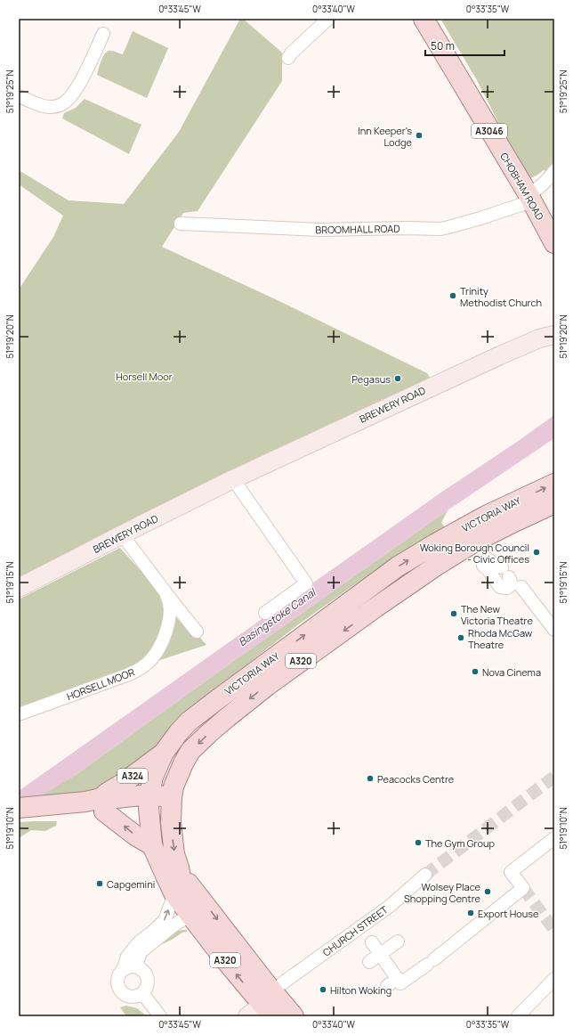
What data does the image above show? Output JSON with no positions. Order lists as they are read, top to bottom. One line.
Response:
{"streets":{"main road":["A3046","CHOBHAM ROAD","VICTORIA WAY","A320","A324"],"street":["BROOMHALL ROAD","BREWERY ROAD","HORSELL MOOR","CHURCH STREET"]},"crossings":[["CHOBHAM ROAD","BROOMHALL ROAD"],["BREWERY ROAD","HORSELL MOOR"],["VICTORIA WAY","A324"],["VICTORIA WAY","CHURCH STREET"]],"water":["Basingstoke Canal"],"parks":["Horsell Moor"],"places":["Inn Keeper's Lodge","Trinity Methodist Church","Pegasus","Woking Borough Council - Civic Offices","The New Victoria Theatre","Rhoda McGaw Theatre","Nova Cinema","Peacocks Centre","The Gym Group","Capgemini","Wolsey Place Shopping Centre","Export House","Hilton Woking"],"scale_bar":"50 m","coordinates":["0°33'45\"W","0°33'40\"W","0°33'35\"W","51°19'25\"N","51°19'20\"N","51°19'15\"N","51°19'10\"N"]}
